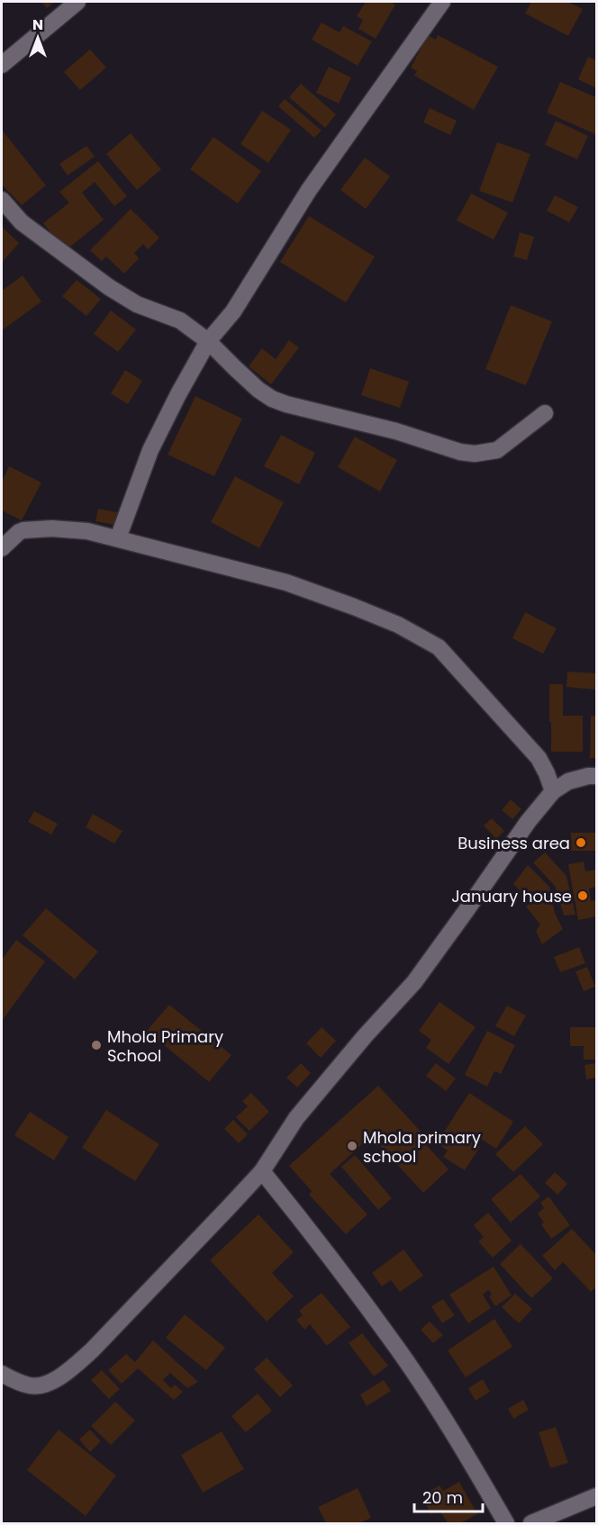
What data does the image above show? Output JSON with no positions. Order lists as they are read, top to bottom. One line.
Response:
{"places":["Business area","January house","Mhola Primary School","Mhola primary school"],"scale_bar":"20 m","north":"top"}
